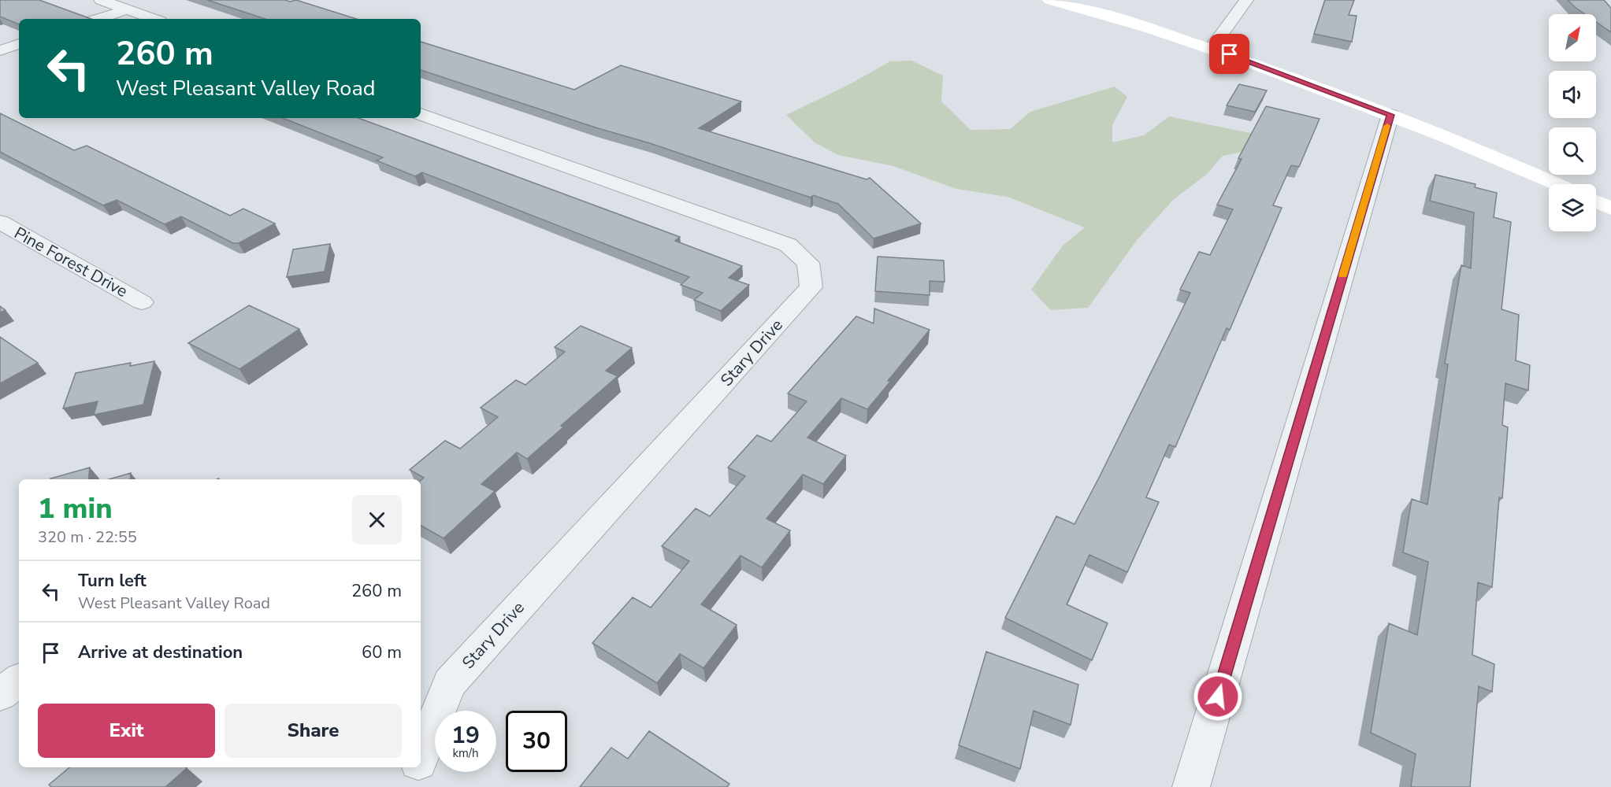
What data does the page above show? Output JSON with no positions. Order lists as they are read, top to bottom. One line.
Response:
{"streets":{"street":["Pine Forest Drive","Stary Drive"]},"north":"top right","page":{"turn":["260 m","West Pleasant Valley Road"],"heading":["1 min","320 m · 22:55"],"list":[{"name":"Turn left","note":"West Pleasant Valley Road","value":"260 m"},{"name":"Arrive at destination","value":"60 m"}],"buttons":["Exit","Share"],"speed":"19 km/h","limit":"30"}}
